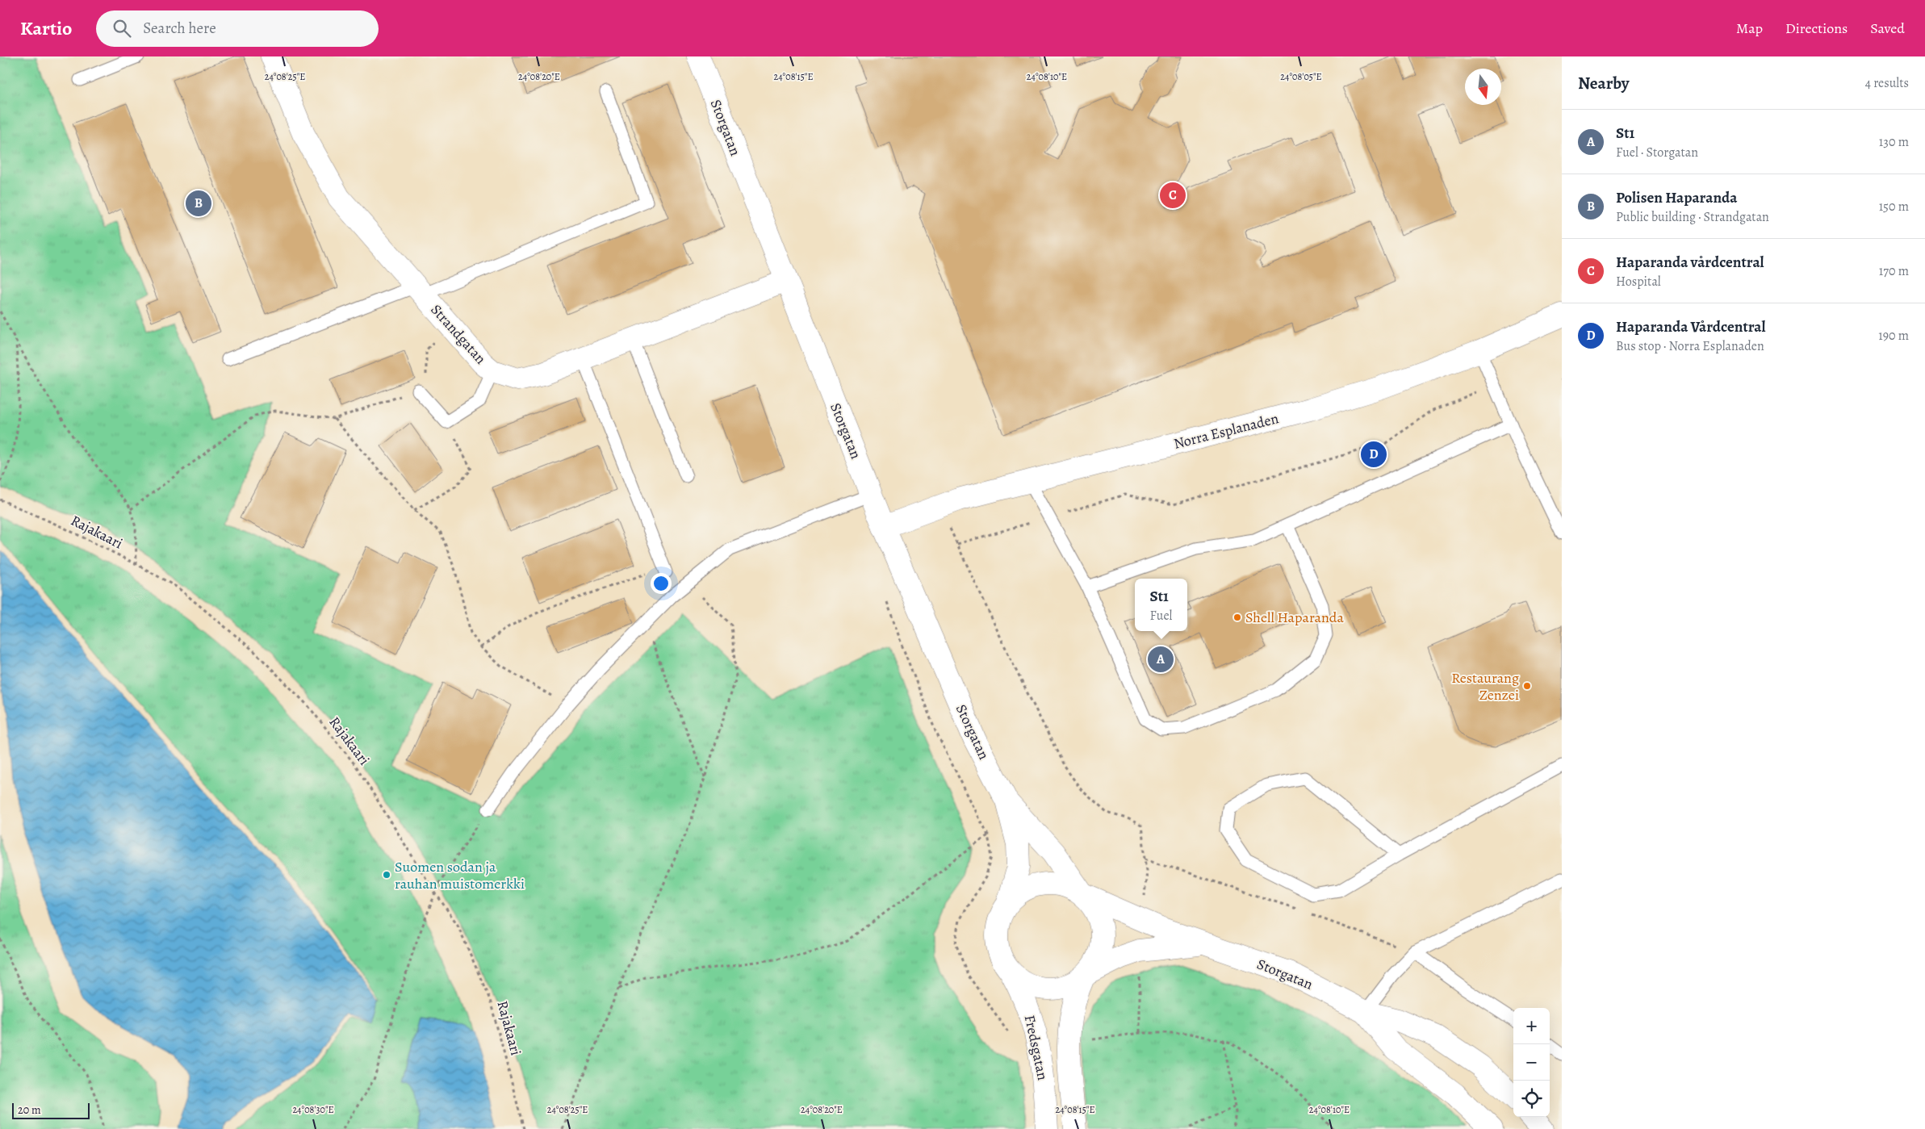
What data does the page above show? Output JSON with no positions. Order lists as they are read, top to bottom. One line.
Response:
{"streets":{"street":["Storgatan","Strandgatan","Norra Esplanaden","Fredsgatan"],"path":["Rajakaari"]},"crossings":[["Storgatan","Strandgatan"],["Storgatan","Norra Esplanaden"],["Storgatan","Fredsgatan"]],"places":["Shell Haparanda","Restaurang Zenzei","Suomen sodan ja rauhan muistomerkki"],"scale_bar":"20 m","north":"bottom","page":{"header":"Kartio","search":"Search here","nav":["Map","Directions","Saved"],"heading":["Nearby","4 results"],"list":[{"mark":"A","name":"St1","note":"Fuel · Storgatan","value":"130 m"},{"mark":"B","name":"Polisen Haparanda","note":"Public building · Strandgatan","value":"150 m"},{"mark":"C","name":"Haparanda vårdcentral","note":"Hospital","value":"170 m"},{"mark":"D","name":"Haparanda Vårdcentral","note":"Bus stop · Norra Esplanaden","value":"190 m"}],"pins":["C","B","D","A"],"popup":["St1","Fuel"],"map_buttons":["+","−"],"scale":"20 m"},"coordinates":["24°08'25\"E","24°08'20\"E","24°08'15\"E","24°08'10\"E","24°08'05\"E","24°08'30\"E"]}
